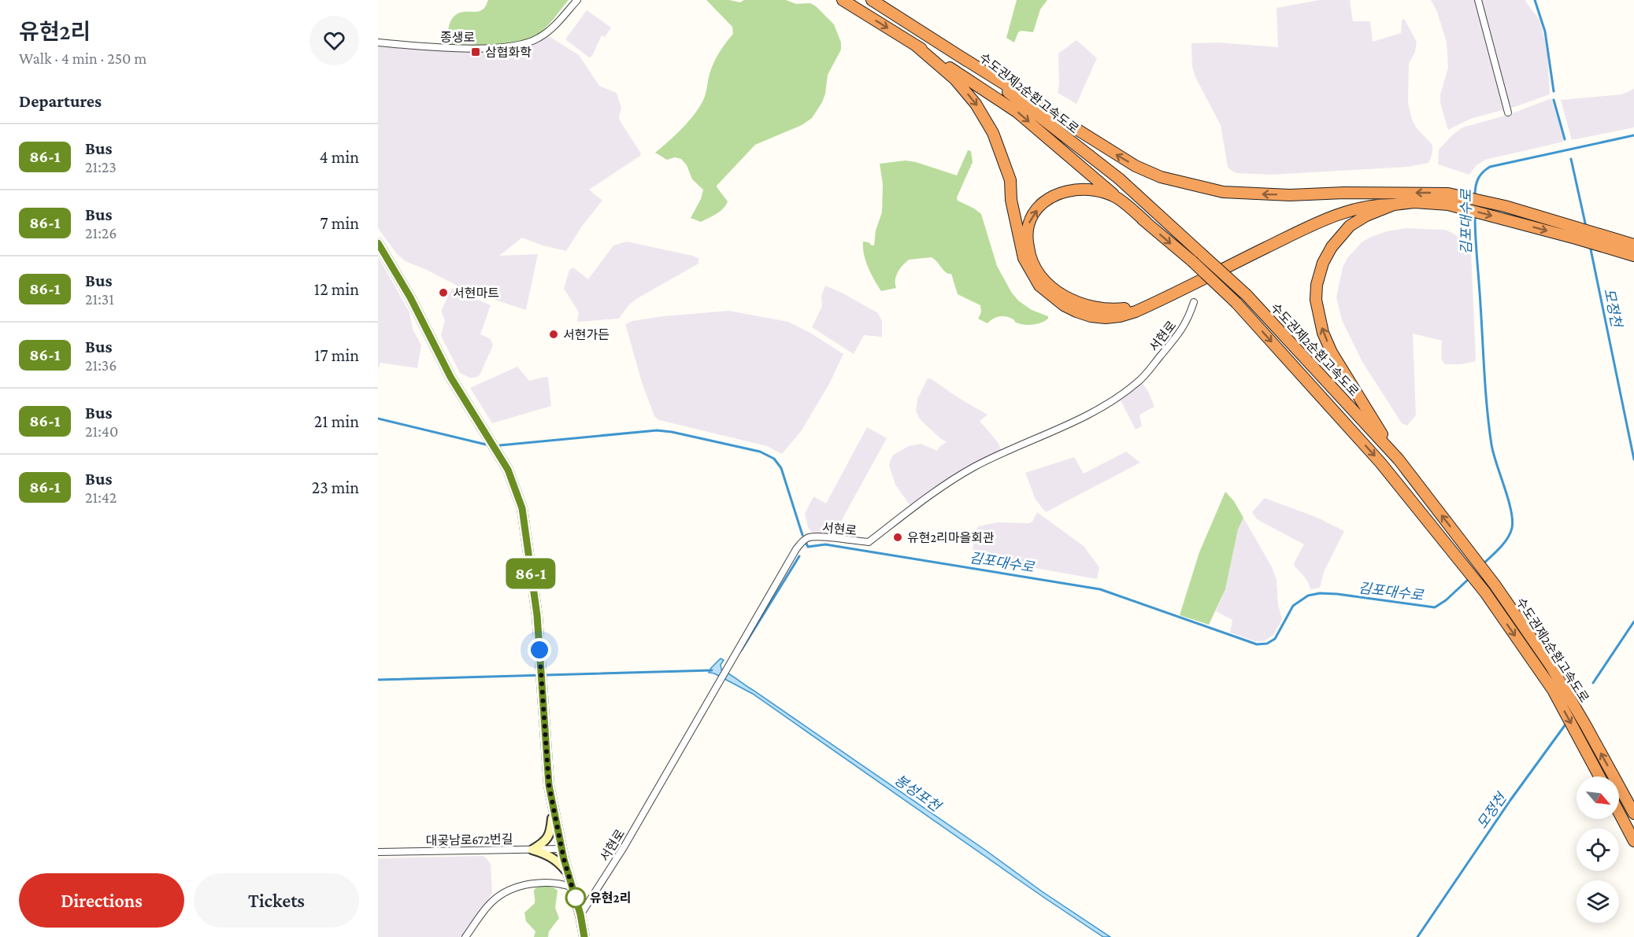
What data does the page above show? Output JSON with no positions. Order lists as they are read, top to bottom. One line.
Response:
{"streets":{"highway":["수도권제2순환고속도로"],"street":["종생로","서현로","대곶남로672번길"]},"water":["김포대수로","모정천","봉성포천"],"places":{"transit":["삼협화학"],"other":["서현마트","서현가든","유현2리마을회관","유현2리"]},"lines":["bus line 86-1"],"north":"bottom right","page":{"heading":[["유현2리","Walk · 4 min · 250 m"],"Departures"],"on_map":"86-1","list":[{"mark":"86-1","name":"Bus","note":"21:23","value":"4 min"},{"mark":"86-1","name":"Bus","note":"21:26","value":"7 min"},{"mark":"86-1","name":"Bus","note":"21:31","value":"12 min"},{"mark":"86-1","name":"Bus","note":"21:36","value":"17 min"},{"mark":"86-1","name":"Bus","note":"21:40","value":"21 min"},{"mark":"86-1","name":"Bus","note":"21:42","value":"23 min"}],"buttons":["Directions","Tickets"]}}
